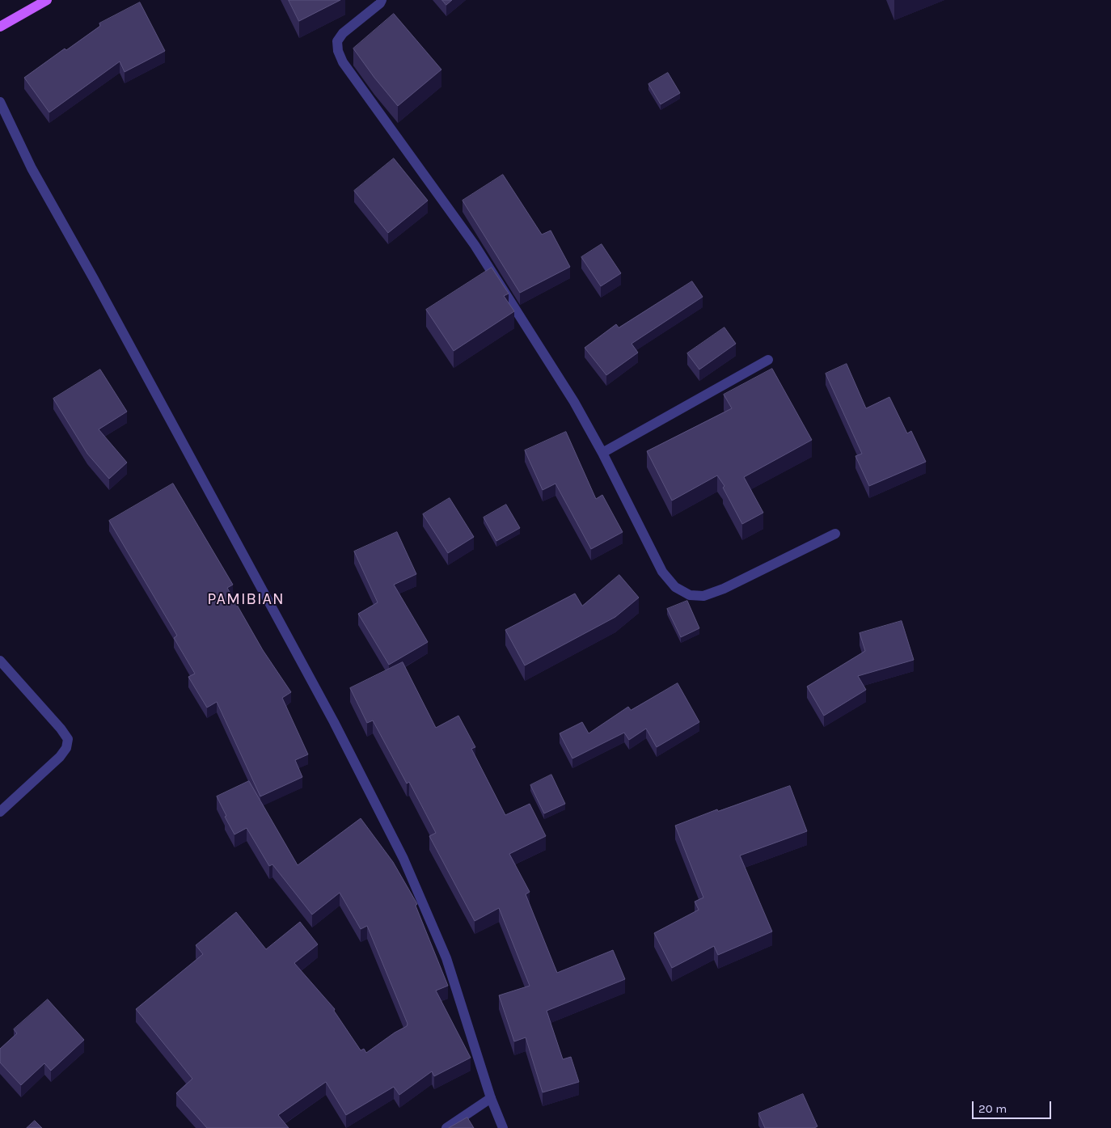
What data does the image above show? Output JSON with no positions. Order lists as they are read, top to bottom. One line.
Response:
{"districts":["PAMIBIAN"],"scale_bar":"20 m"}
